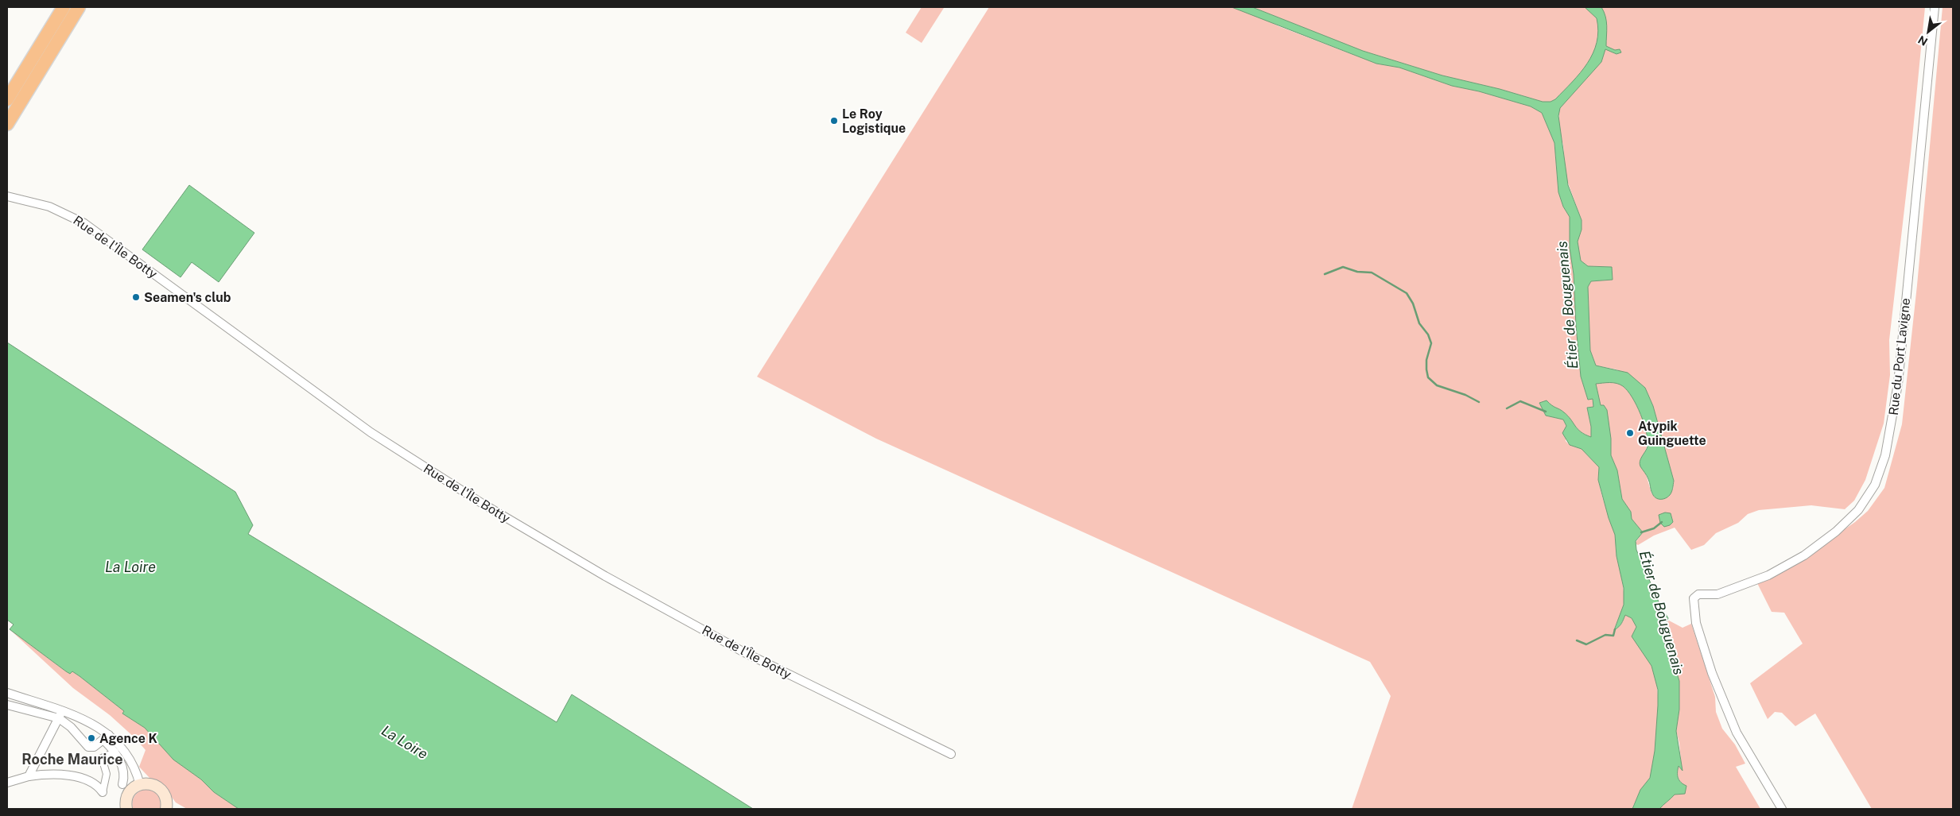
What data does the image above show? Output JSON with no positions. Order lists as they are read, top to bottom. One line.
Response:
{"streets":{"street":["Rue de l'Île Botty","Rue du Port Lavigne"]},"districts":["Roche Maurice"],"water":["Étier de Bouguenais","La Loire"],"places":["Le Roy Logistique","Seamen's club","Atypik Guinguette","Agence K"],"north":"bottom left"}
